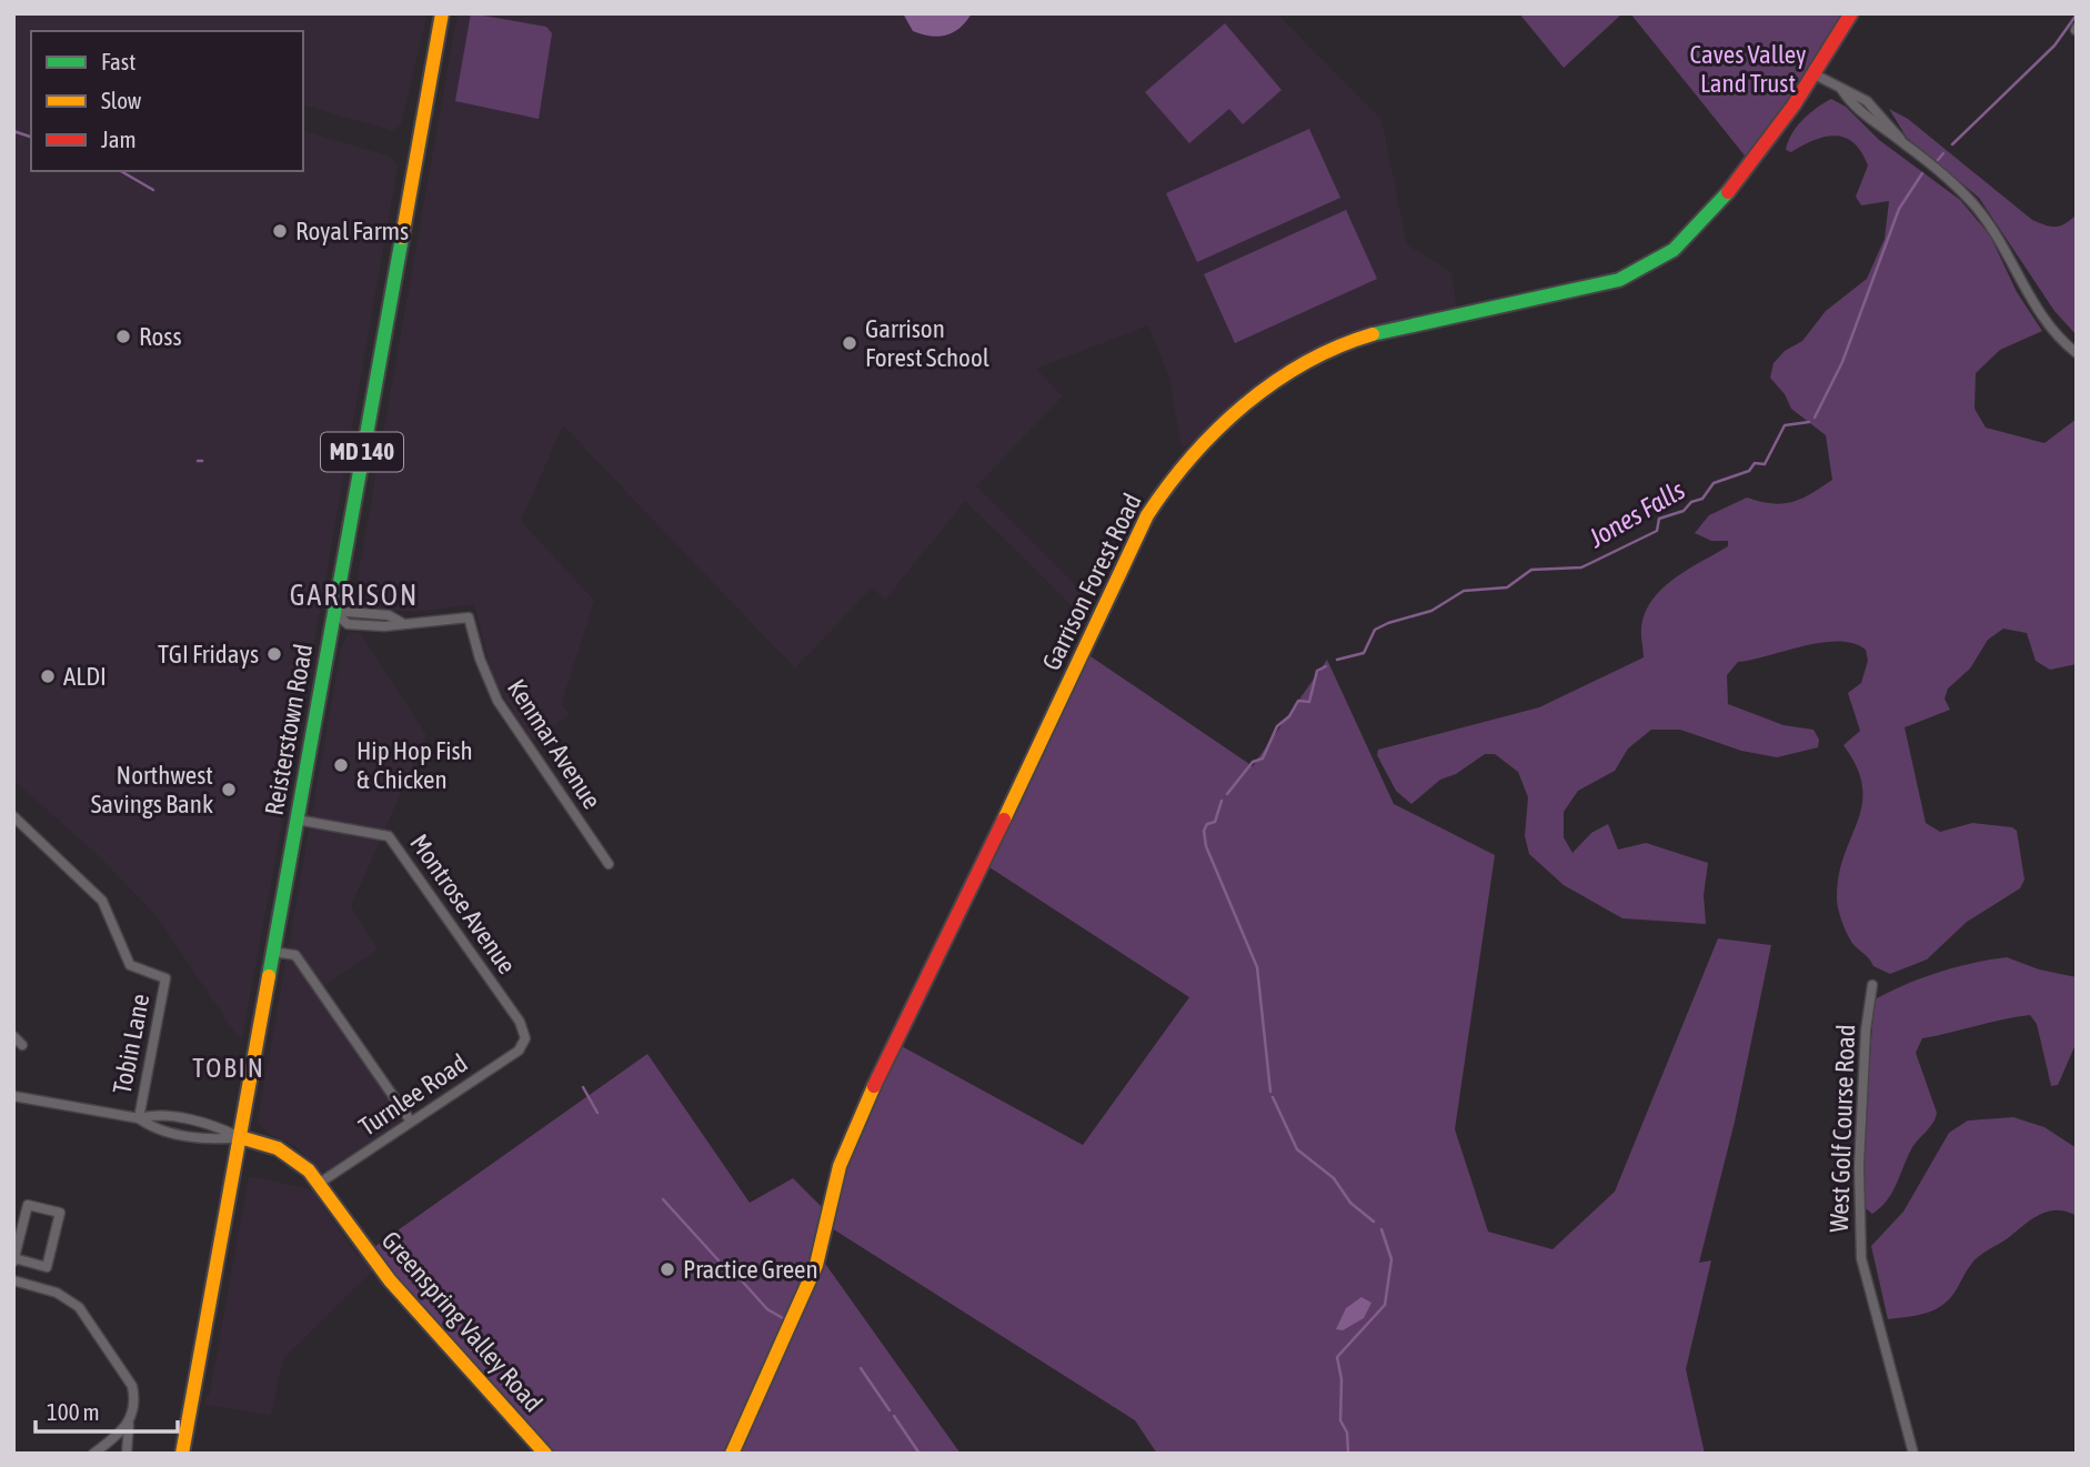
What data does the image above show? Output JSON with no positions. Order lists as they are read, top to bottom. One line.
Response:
{"streets":{"main road":["MD 140","Garrison Forest Road","Reisterstown Road","Greenspring Valley Road"],"street":["Kenmar Avenue","Montrose Avenue","Tobin Lane","Turnlee Road","West Golf Course Road"]},"crossings":[["Reisterstown Road","Kenmar Avenue"],["Reisterstown Road","Montrose Avenue"],["Reisterstown Road","Greenspring Valley Road"],["Montrose Avenue","Turnlee Road"],["Tobin Lane","Greenspring Valley Road"],["Turnlee Road","Greenspring Valley Road"]],"districts":["GARRISON","TOBIN"],"water":["Jones Falls"],"parks":["Caves Valley Land Trust"],"places":["Royal Farms","Ross","Garrison Forest School","TGI Fridays","ALDI","Hip Hop Fish & Chicken","Northwest Savings Bank","Practice Green"],"legend":["Fast","Slow","Jam"],"scale_bar":"100 m"}
